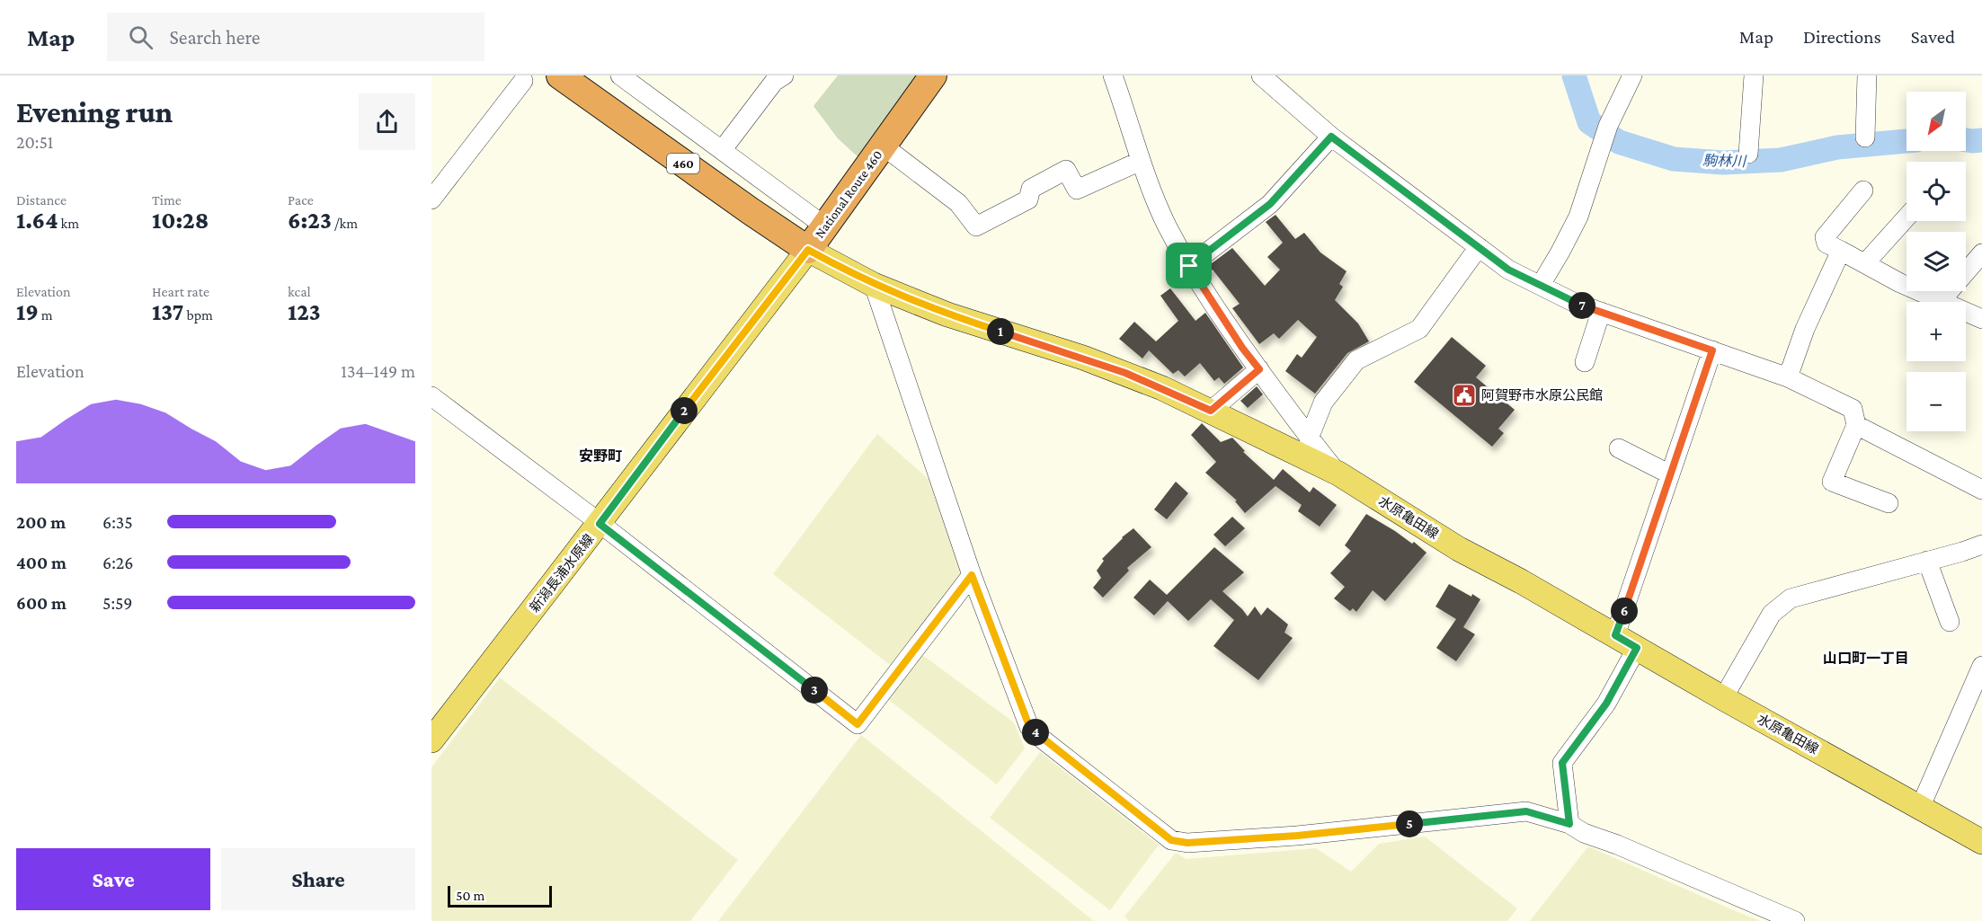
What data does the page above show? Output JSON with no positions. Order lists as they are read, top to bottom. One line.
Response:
{"streets":{"highway":["460","National Route 460"],"main road":["水原亀田線","新潟長浦水原線"]},"crossings":[["National Route 460","水原亀田線"],["National Route 460","新潟長浦水原線"],["水原亀田線","新潟長浦水原線"]],"districts":["安野町","山口町一丁目"],"water":["駒林川"],"places":{"public building":["阿賀野市水原公民館"]},"scale_bar":"50 m","north":"bottom left","page":{"header":"Map","search":"Search here","nav":["Map","Directions","Saved"],"heading":["Evening run","20:51"],"map_buttons":["+","−"],"stats":[["Distance","1.64 km"],["Time","10:28"],["Pace","6:23 /km"],["Elevation","19 m"],["Heart rate","137 bpm"],["kcal","123"]],"pins":["7","1","2","6","3","4","5"],"chart":["Elevation","134–149 m"],"list":[{"name":"200 m","note":"6:35"},{"name":"400 m","note":"6:26"},{"name":"600 m","note":"5:59"}],"buttons":["Save","Share"],"scale":"50 m"}}
